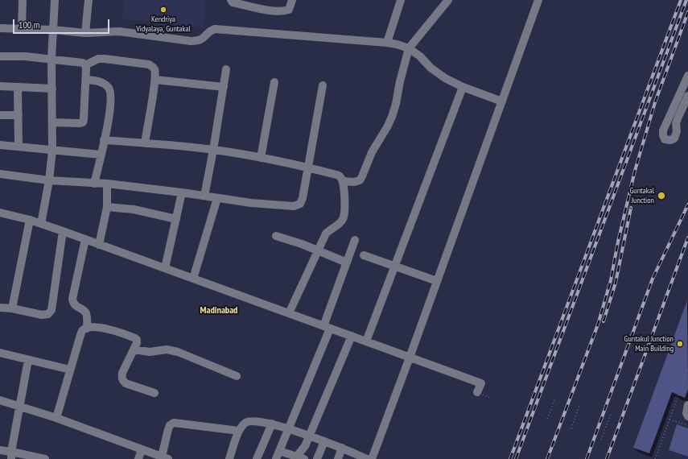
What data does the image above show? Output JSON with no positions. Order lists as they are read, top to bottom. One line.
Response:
{"districts":["Madinabad"],"places":["Kendriya Vidyalaya, Guntakal","Guntakal Junction","Guntakul Junction Main Building"],"scale_bar":"100 m"}
